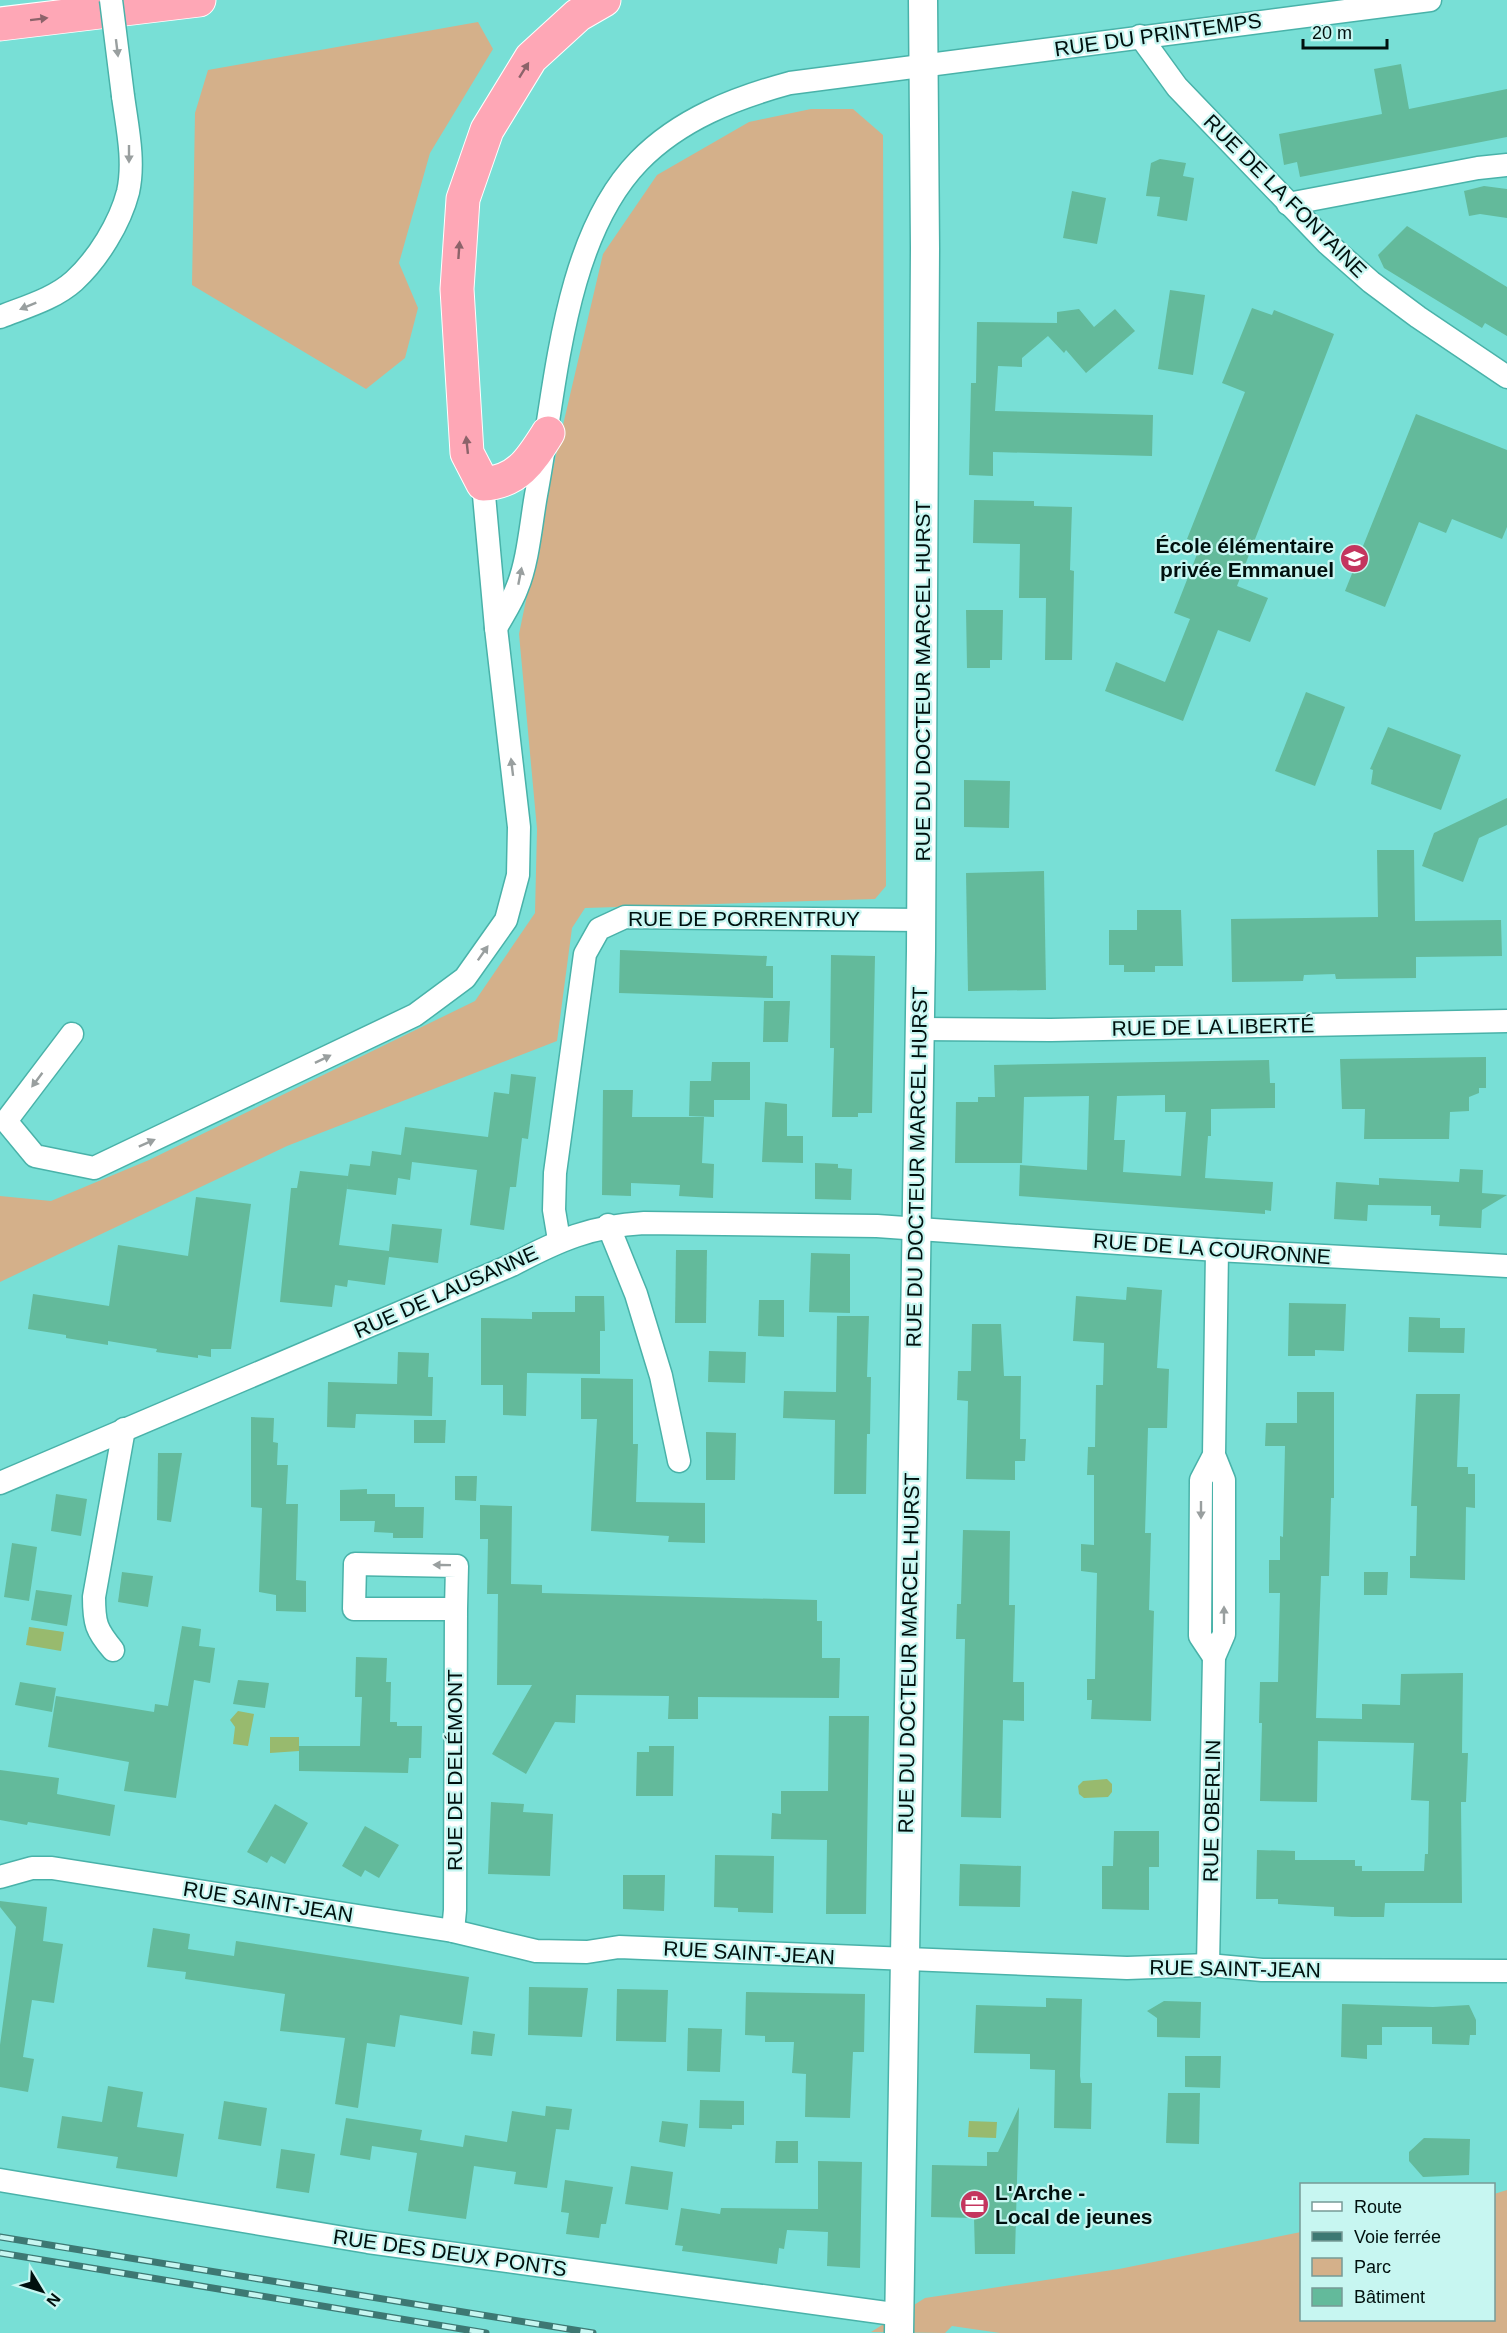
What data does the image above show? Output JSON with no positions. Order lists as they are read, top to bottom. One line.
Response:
{"streets":{"street":["RUE DU PRINTEMPS","RUE DE LA FONTAINE","RUE DU DOCTEUR MARCEL HURST","RUE DE PORRENTRUY","RUE DE LA LIBERTÉ","RUE DE LA COURONNE","RUE DE LAUSANNE","RUE DE DELÉMONT","RUE OBERLIN","RUE SAINT-JEAN","RUE DES DEUX PONTS"]},"crossings":[["RUE DU PRINTEMPS","RUE DE LA FONTAINE"],["RUE DU PRINTEMPS","RUE DU DOCTEUR MARCEL HURST"],["RUE DU DOCTEUR MARCEL HURST","RUE DE PORRENTRUY"],["RUE DU DOCTEUR MARCEL HURST","RUE DE LA LIBERTÉ"],["RUE DU DOCTEUR MARCEL HURST","RUE DE LA COURONNE"],["RUE DU DOCTEUR MARCEL HURST","RUE DE LAUSANNE"],["RUE DU DOCTEUR MARCEL HURST","RUE SAINT-JEAN"],["RUE DU DOCTEUR MARCEL HURST","RUE DES DEUX PONTS"],["RUE DE PORRENTRUY","RUE DE LAUSANNE"],["RUE DE LA COURONNE","RUE DE LAUSANNE"],["RUE DE LA COURONNE","RUE OBERLIN"],["RUE DE DELÉMONT","RUE SAINT-JEAN"],["RUE OBERLIN","RUE SAINT-JEAN"]],"places":{"school or university":["École élémentaire privée Emmanuel"],"office":["L'Arche - Local de jeunes"]},"legend":["Route","Voie ferrée","Parc","Bâtiment"],"scale_bar":"20 m","north":"bottom right"}
